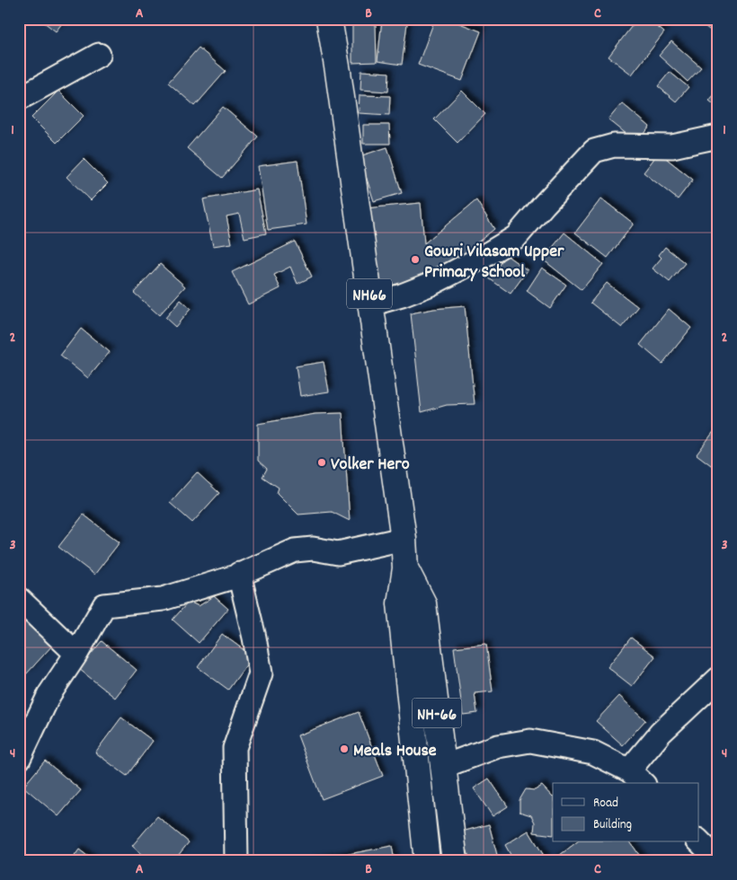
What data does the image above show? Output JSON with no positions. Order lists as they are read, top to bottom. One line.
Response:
{"streets":{"highway":["NH66","NH-66"]},"crossings":[["NH66","NH-66"]],"places":["Gowri Vilasam Upper Primary School","Volker Hero","Meals House"],"legend":["Road","Building"],"grid":{"columns":["A","B","C"],"rows":["1","2","3","4"]}}
